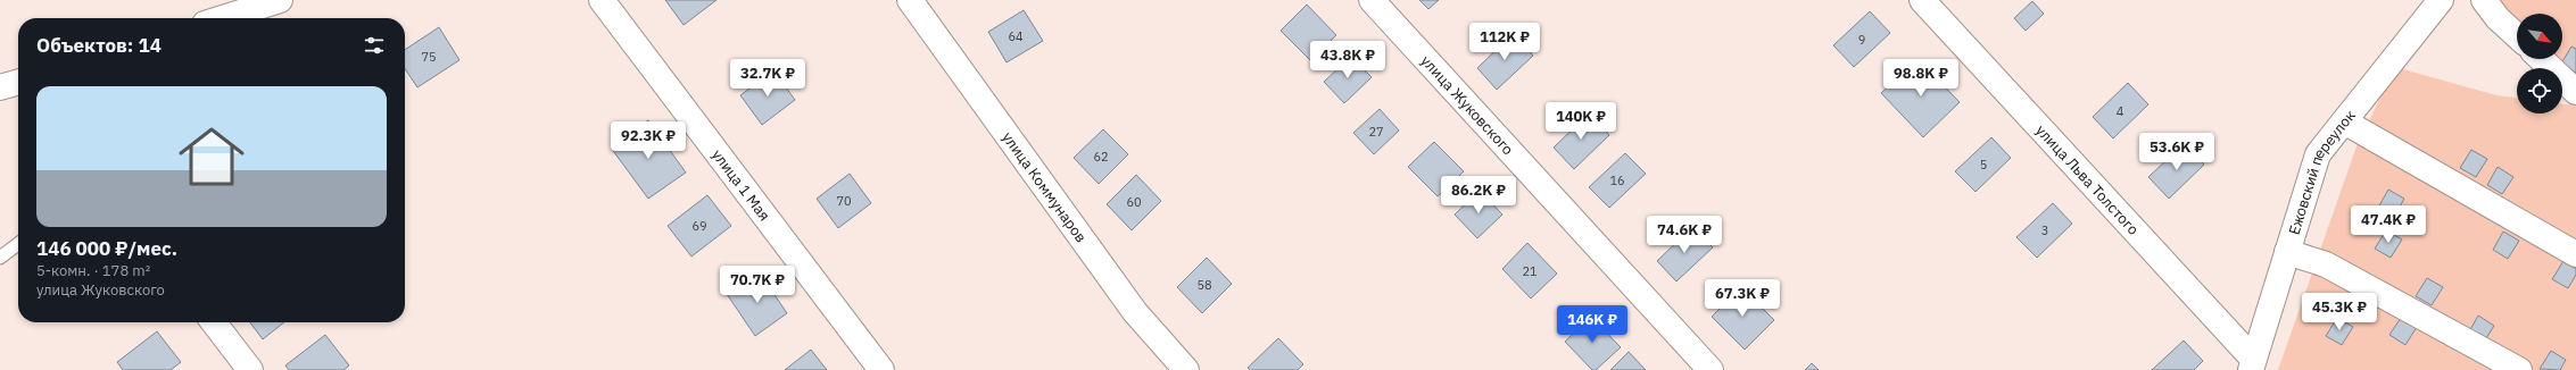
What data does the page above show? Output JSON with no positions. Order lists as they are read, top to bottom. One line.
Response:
{"streets":{"street":["улица Жуковского","Ежовский переулок","улица Льва Толстого","улица 1 Мая","улица Коммунаров"]},"crossings":[["Ежовский переулок","улица Льва Толстого"]],"house_numbers":["64","9","75","4","27","62","5","16","70","60","69","3","21","58"],"north":"bottom right","page":{"heading":"Объектов: 14","price":["112K ₽","43.8K ₽","32.7K ₽","98.8K ₽","140K ₽","92.3K ₽","53.6K ₽","86.2K ₽","47.4K ₽","74.6K ₽","70.7K ₽","67.3K ₽","45.3K ₽","146K ₽"],"list":[{"name":"146 000 ₽/мес.","note":"5-комн. · 178 m² · улица Жуковского"}]}}
